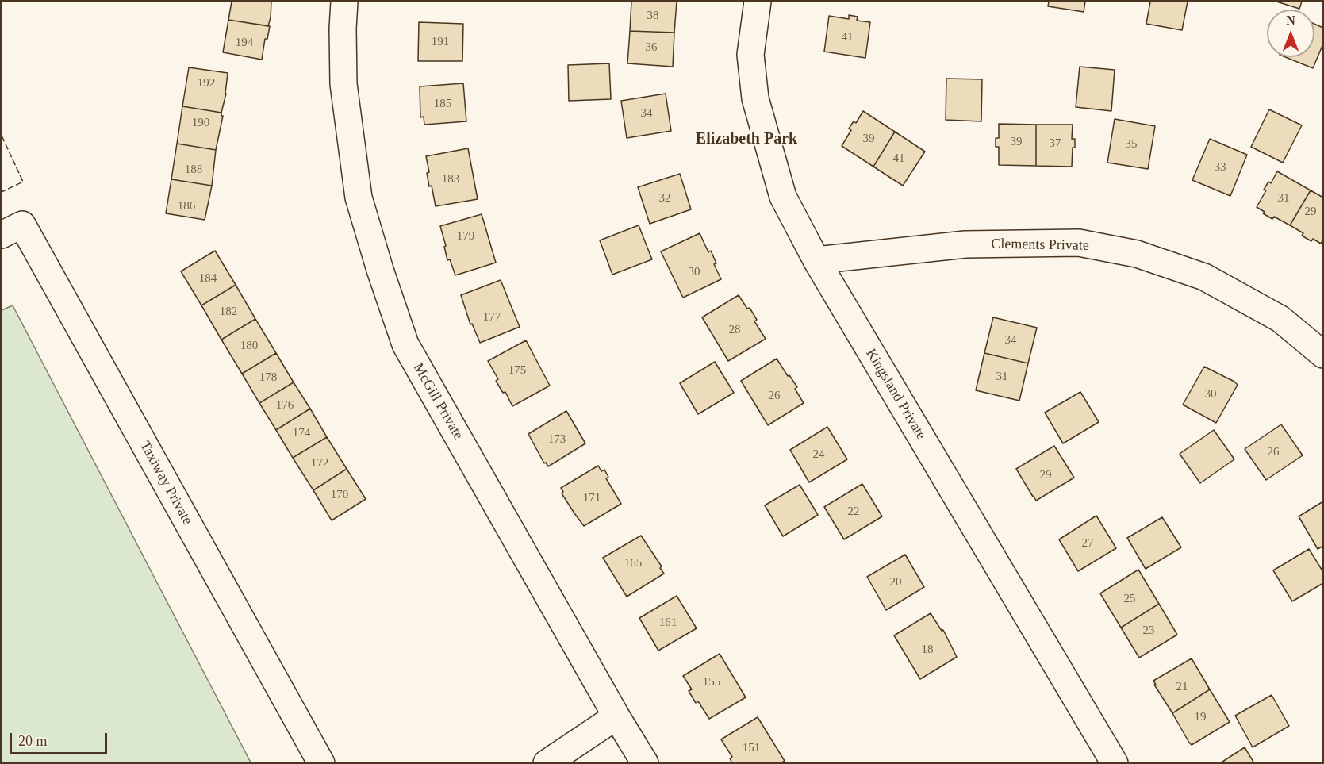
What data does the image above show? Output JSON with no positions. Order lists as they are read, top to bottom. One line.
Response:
{"streets":{"street":["Clements Private","Kingsland Private","McGill Private","Taxiway Private"]},"crossings":[["Clements Private","Kingsland Private"]],"districts":["Elizabeth Park"],"house_numbers":["38","41","191","194","36","192","185","34","190","39","39","37","35","41","33","188","183","32","31","186","29","179","30","184","182","177","28","34","180","175","31","178","30","26","176","174","173","26","24","172","29","170","171","22","27","165","20","25","161","23","18","155","21","19","151"],"scale_bar":"20 m","north":"top"}
